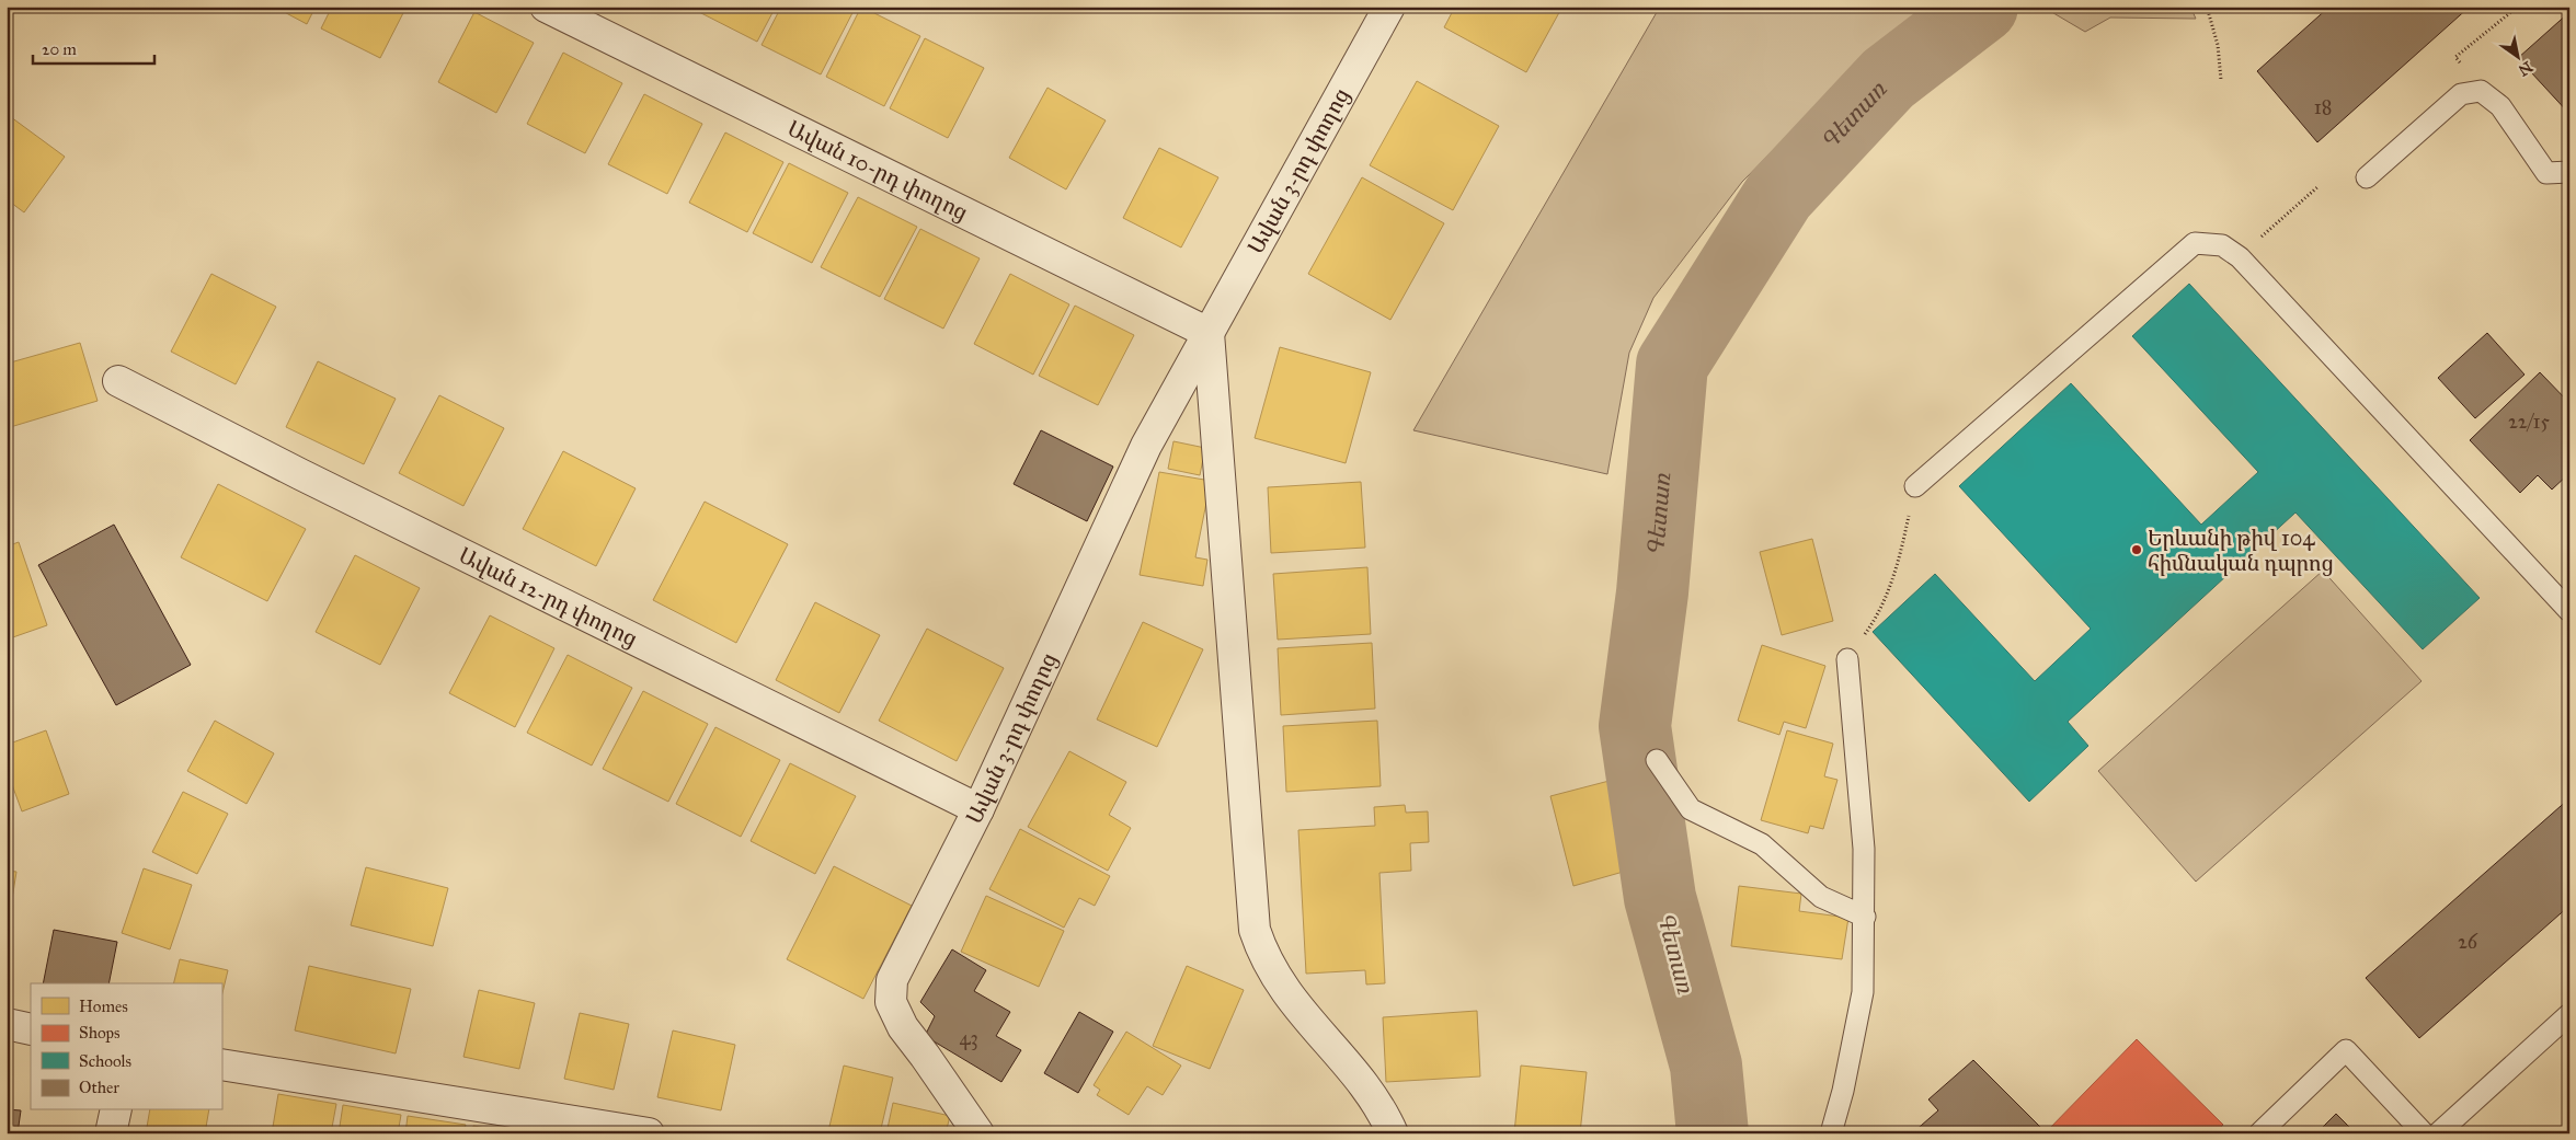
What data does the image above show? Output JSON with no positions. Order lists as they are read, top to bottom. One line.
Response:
{"streets":{"street":["Ավան 10-րդ փողոց","Ավան 3-րդ փողոց","Ավան 12-րդ փողոց"]},"crossings":[["Ավան 10-րդ փողոց","Ավան 3-րդ փողոց"],["Ավան 3-րդ փողոց","Ավան 12-րդ փողոց"]],"water":["Գետառ"],"places":["Երևանի թիվ 104 հիմնական դպրոց"],"house_numbers":["18","22/15","26","43"],"legend":["Homes","Shops","Schools","Other"],"scale_bar":"20 m","north":"bottom right"}
